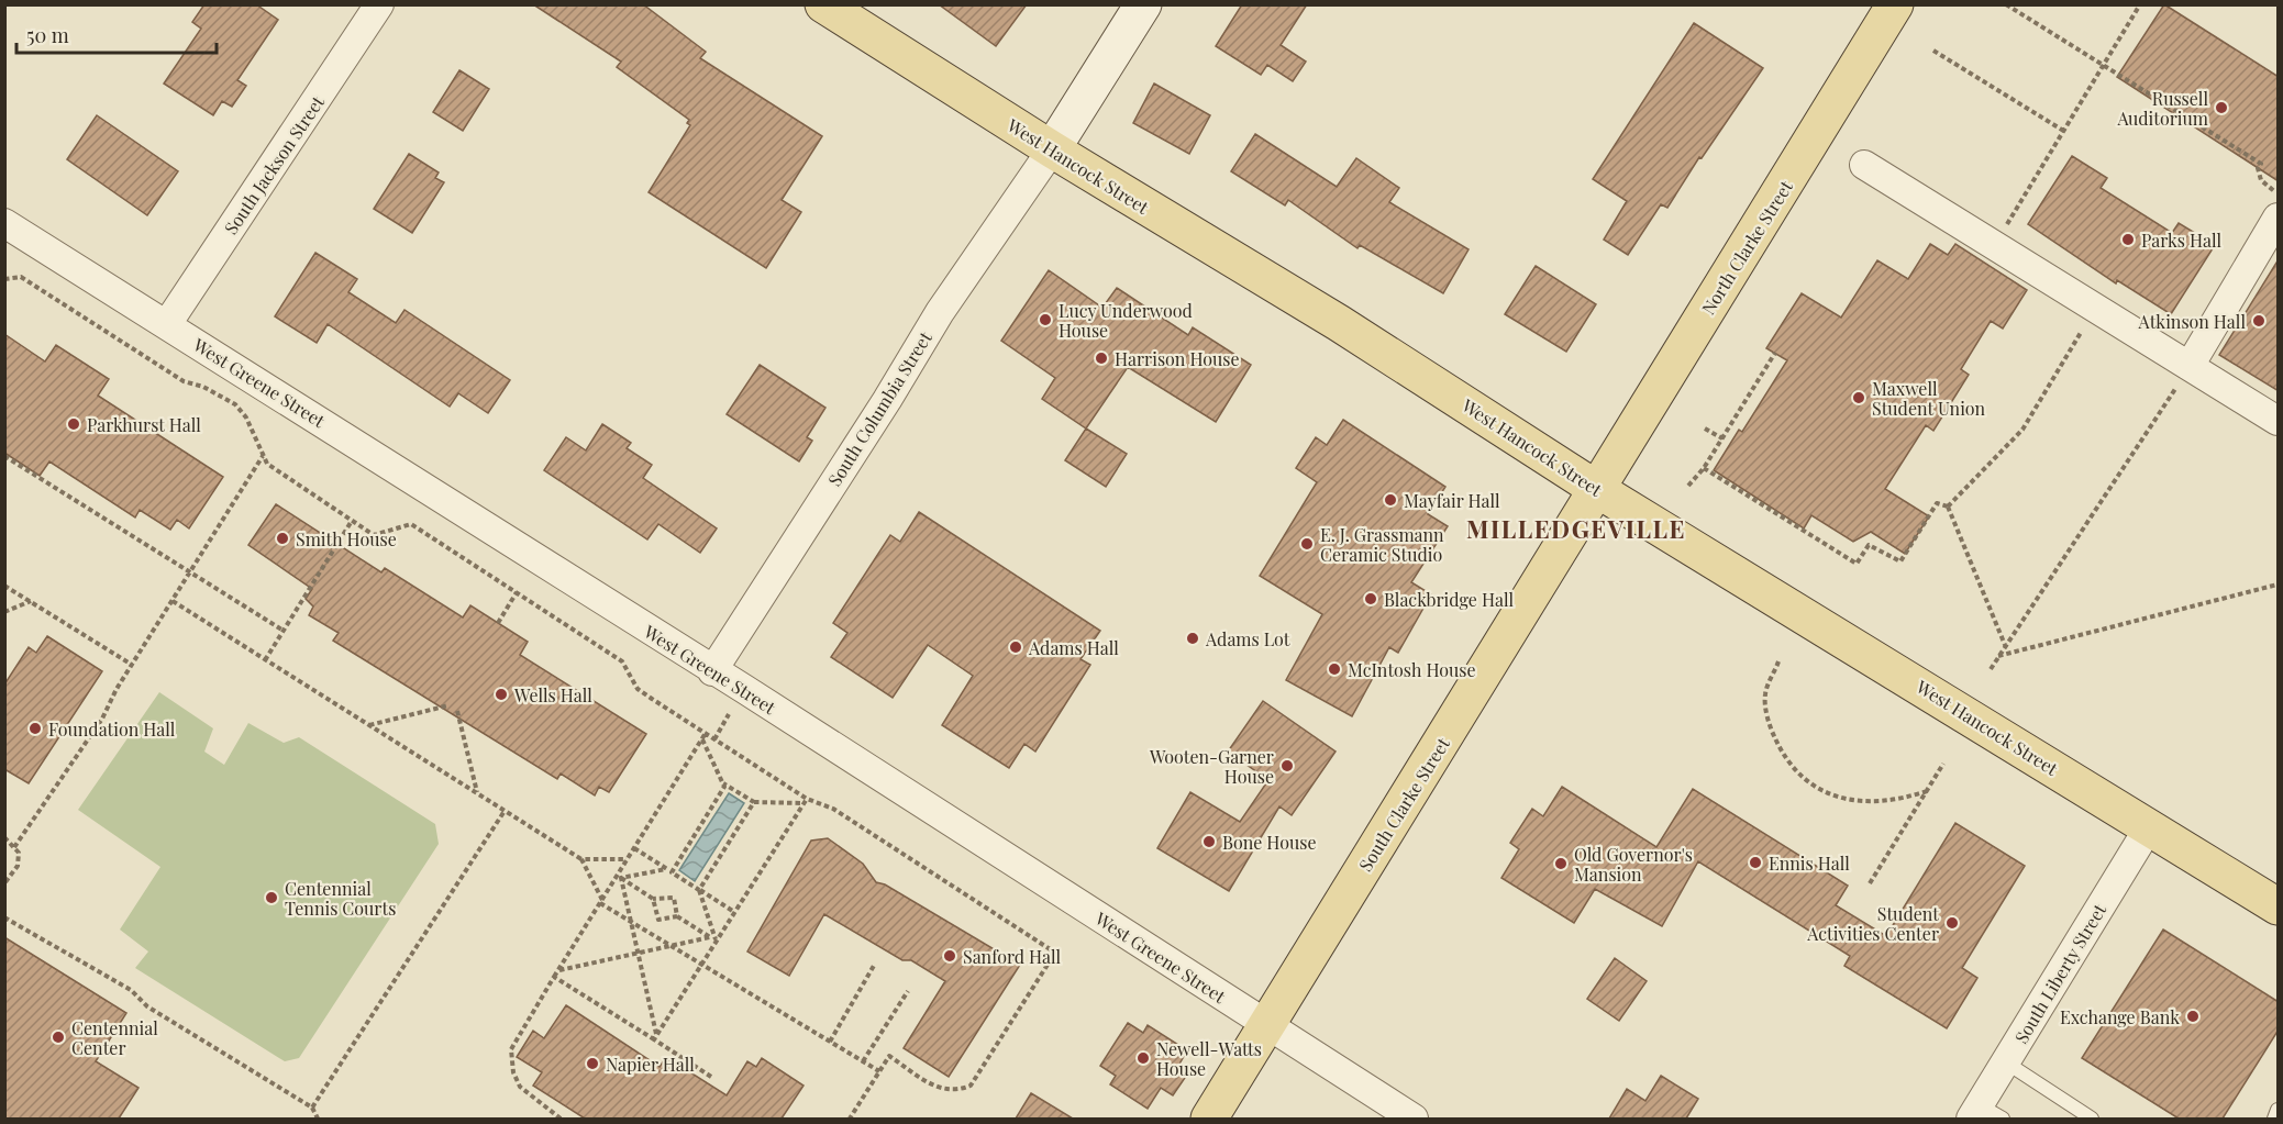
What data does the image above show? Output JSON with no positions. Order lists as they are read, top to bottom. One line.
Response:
{"streets":{"main road":["West Hancock Street","North Clarke Street","South Clarke Street"],"street":["South Jackson Street","West Greene Street","South Columbia Street","South Liberty Street"]},"crossings":[["South Jackson Street","West Greene Street"],["West Hancock Street","North Clarke Street"],["West Hancock Street","South Columbia Street"],["West Hancock Street","South Clarke Street"],["West Hancock Street","South Liberty Street"],["North Clarke Street","South Clarke Street"],["West Greene Street","South Columbia Street"],["West Greene Street","South Clarke Street"]],"districts":["MILLEDGEVILLE"],"places":["Russell Auditorium","Parks Hall","Lucy Underwood House","Atkinson Hall","Harrison House","Maxwell Student Union","Parkhurst Hall","Mayfair Hall","Smith House","E. J. Grassmann Ceramic Studio","Blackbridge Hall","Adams Lot","Adams Hall","McIntosh House","Wells Hall","Foundation Hall","Wooten-Garner House","Bone House","Ennis Hall","Old Governor's Mansion","Centennial Tennis Courts","Student Activities Center","Sanford Hall","Exchange Bank","Centennial Center","Newell-Watts House","Napier Hall"],"scale_bar":"50 m"}
